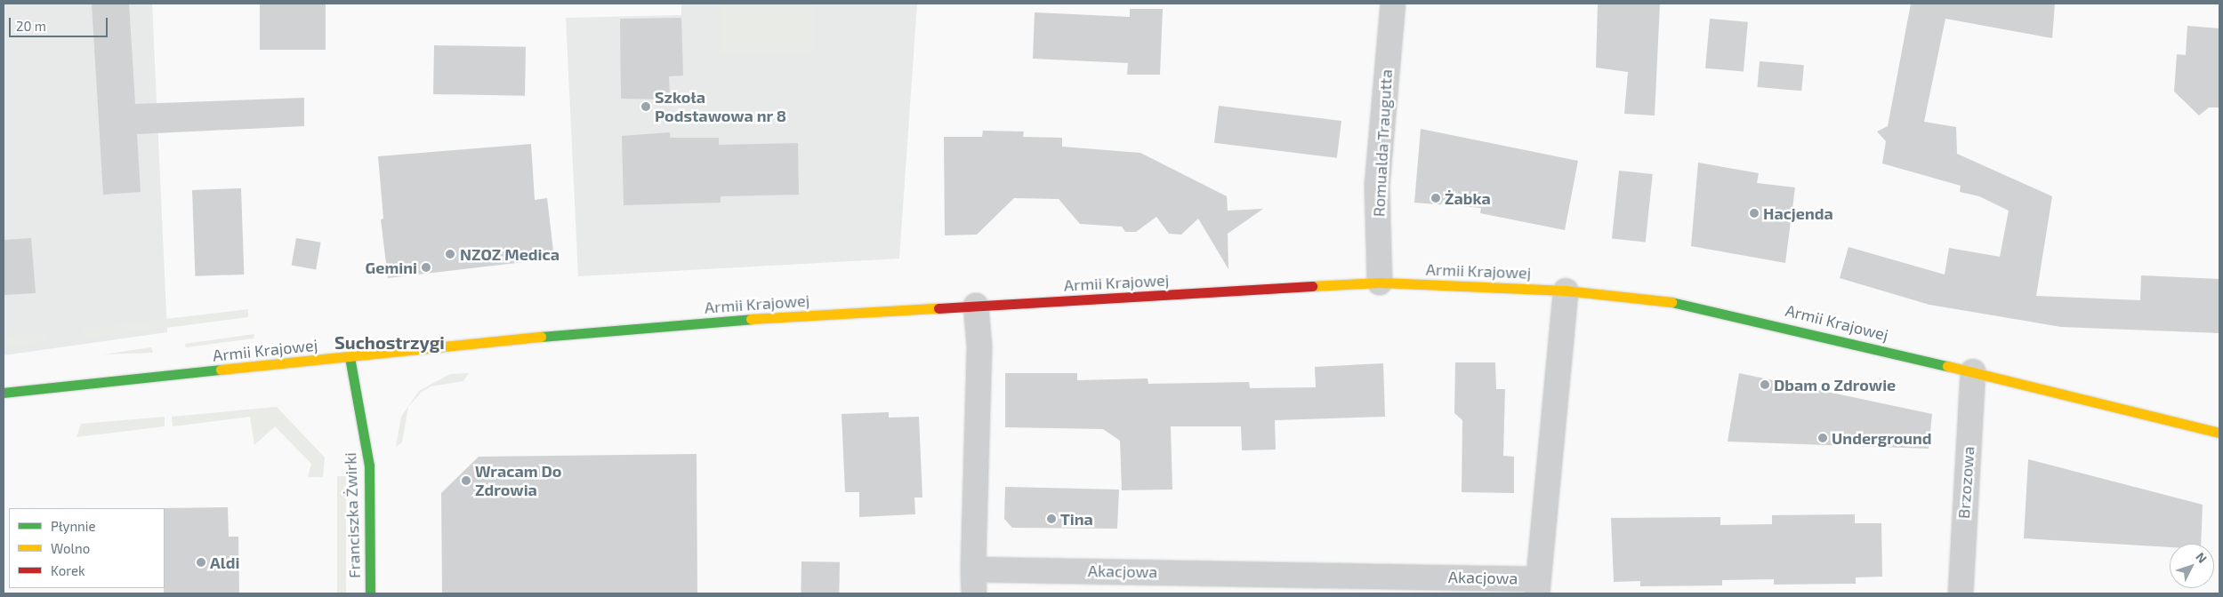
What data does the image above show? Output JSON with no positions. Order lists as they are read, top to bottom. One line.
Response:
{"streets":{"street":["Romualda Traugutta","Armii Krajowej","Brzozowa","Franciszka Żwirki","Akacjowa"]},"crossings":[["Romualda Traugutta","Armii Krajowej"],["Armii Krajowej","Brzozowa"],["Armii Krajowej","Franciszka Żwirki"],["Armii Krajowej","Akacjowa"]],"districts":["Suchostrzygi"],"places":["Szkoła Podstawowa nr 8","Żabka","Hacjenda","NZOZ Medica","Gemini","Dbam o Zdrowie","Underground","Wracam Do Zdrowia","Tina","Aldi"],"legend":["Płynnie","Wolno","Korek"],"scale_bar":"20 m","north":"top right"}
